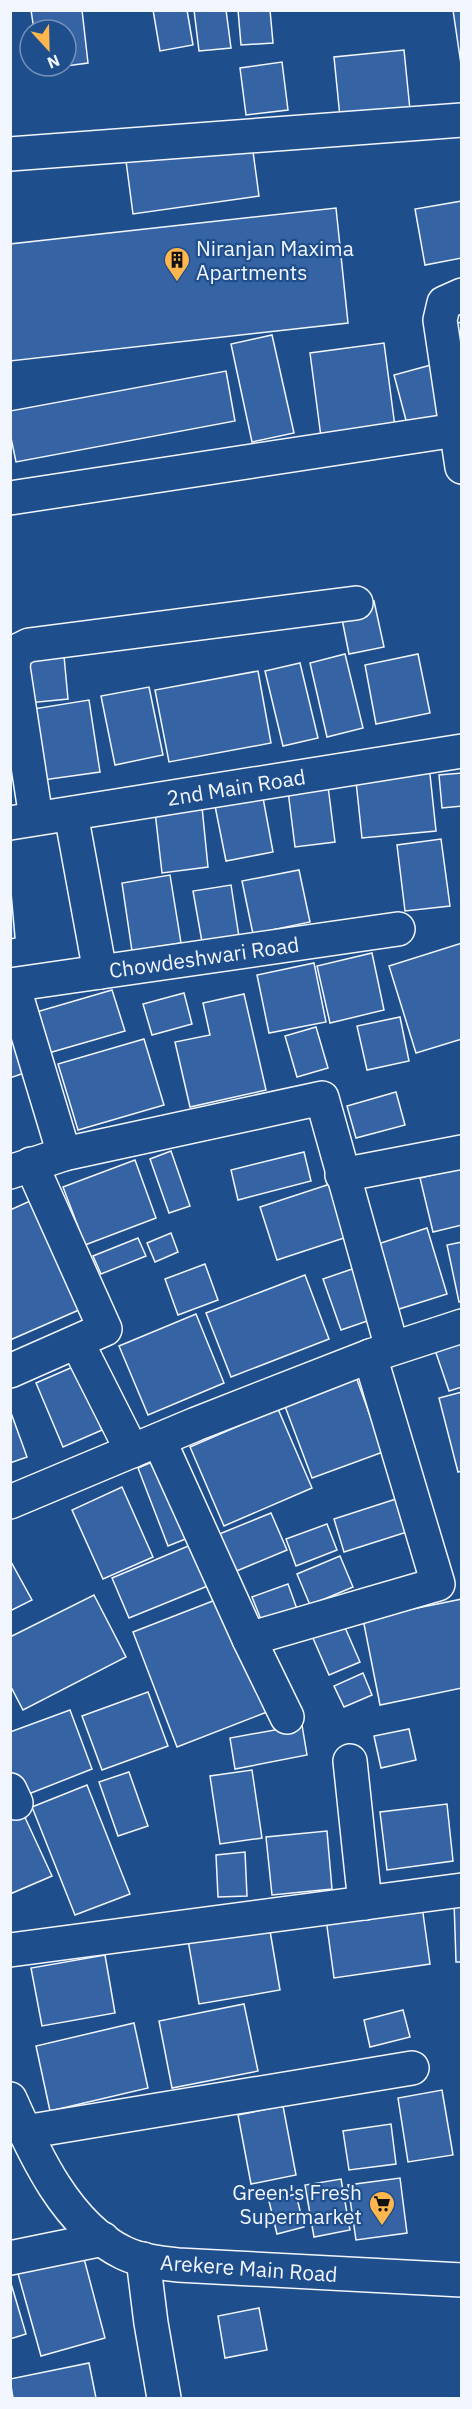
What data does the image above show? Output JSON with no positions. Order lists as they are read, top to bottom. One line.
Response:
{"streets":{"street":["2nd Main Road","Chowdeshwari Road","Arekere Main Road"]},"places":{"building":["Niranjan Maxima Apartments"],"supermarket":["Green's Fresh Supermarket"]},"north":"bottom"}
